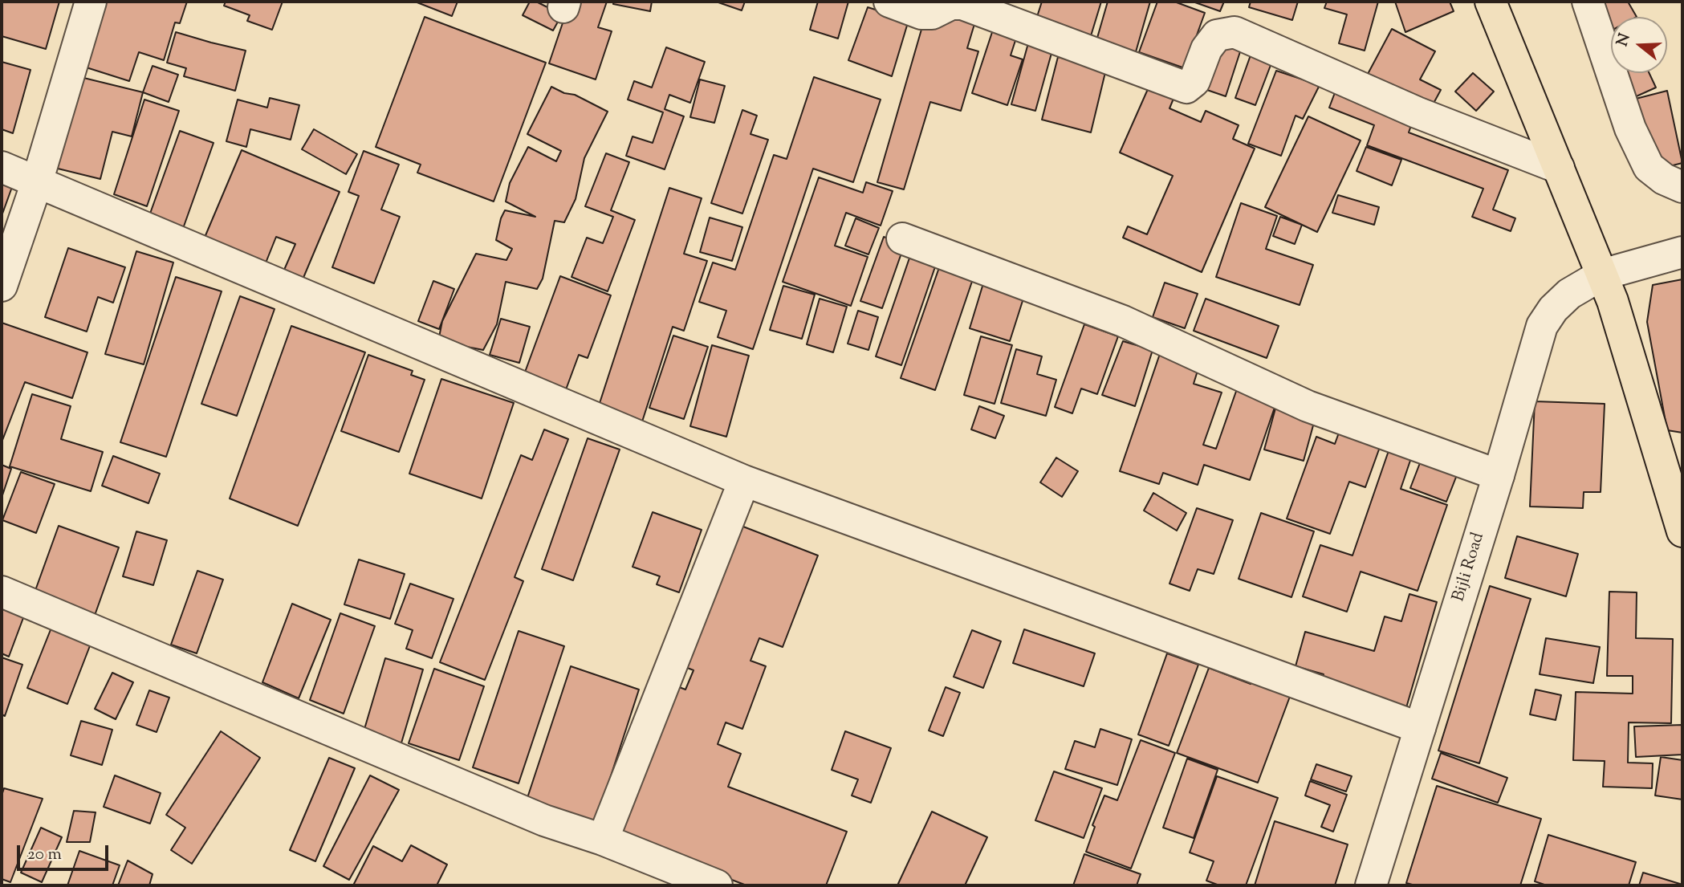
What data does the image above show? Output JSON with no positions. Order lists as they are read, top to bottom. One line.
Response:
{"streets":{"street":["Bijli Road"]},"scale_bar":"20 m","north":"left"}
